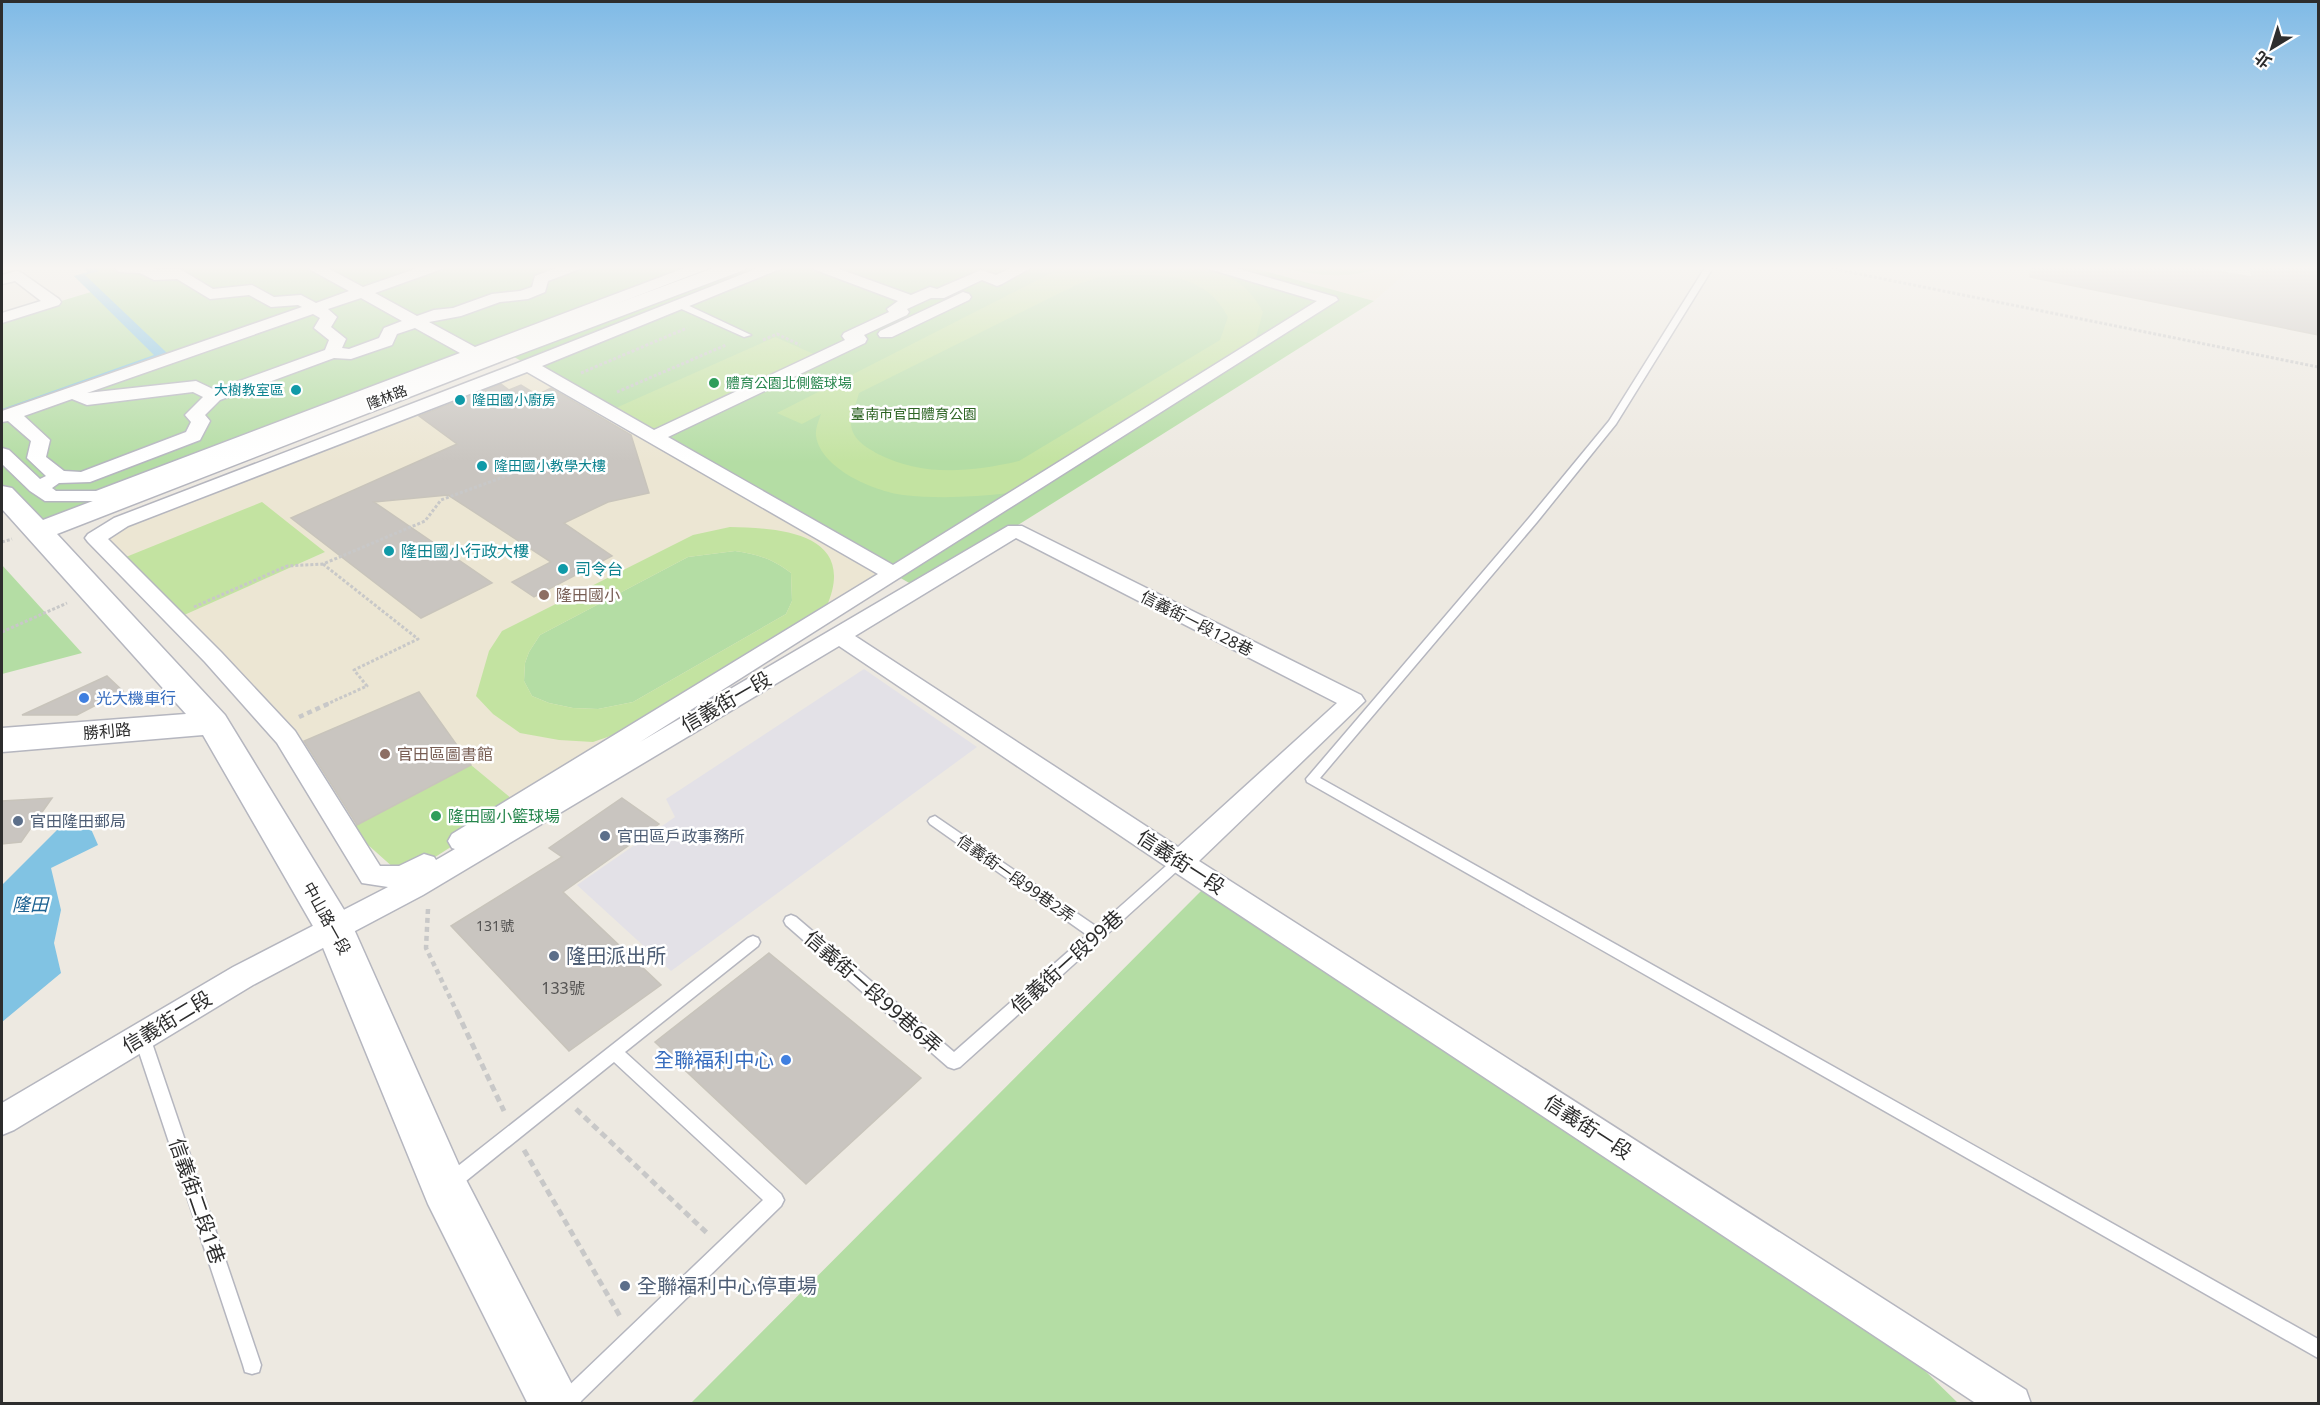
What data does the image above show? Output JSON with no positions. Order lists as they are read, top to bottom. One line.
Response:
{"streets":{"street":["隆林路","信義街一段128巷","信義街一段","勝利路","中山路一段","信義街二段"],"lane":["信義街一段99巷2弄","信義街一段99巷","信義街一段99巷6弄","信義街二段1巷"]},"crossings":[["隆林路","中山路一段"],["信義街一段128巷","信義街一段"],["信義街一段128巷","信義街一段99巷"],["信義街一段","中山路一段"],["信義街一段","信義街一段99巷"],["信義街一段","信義街二段"],["勝利路","中山路一段"],["信義街一段99巷2弄","信義街一段99巷"],["中山路一段","信義街二段"],["信義街一段99巷","信義街一段99巷6弄"],["信義街二段","信義街二段1巷"]],"water":["隆田"],"parks":["臺南市官田體育公園"],"places":["體育公園北側籃球場","大樹教室區","隆田國小廚房","隆田國小教學大樓","隆田國小行政大樓","司令台","隆田國小","光大機車行","官田區圖書館","隆田國小籃球場","官田隆田郵局","官田區戶政事務所","隆田派出所","全聯福利中心","全聯福利中心停車場"],"house_numbers":["131號","133號"],"north":"bottom left"}
